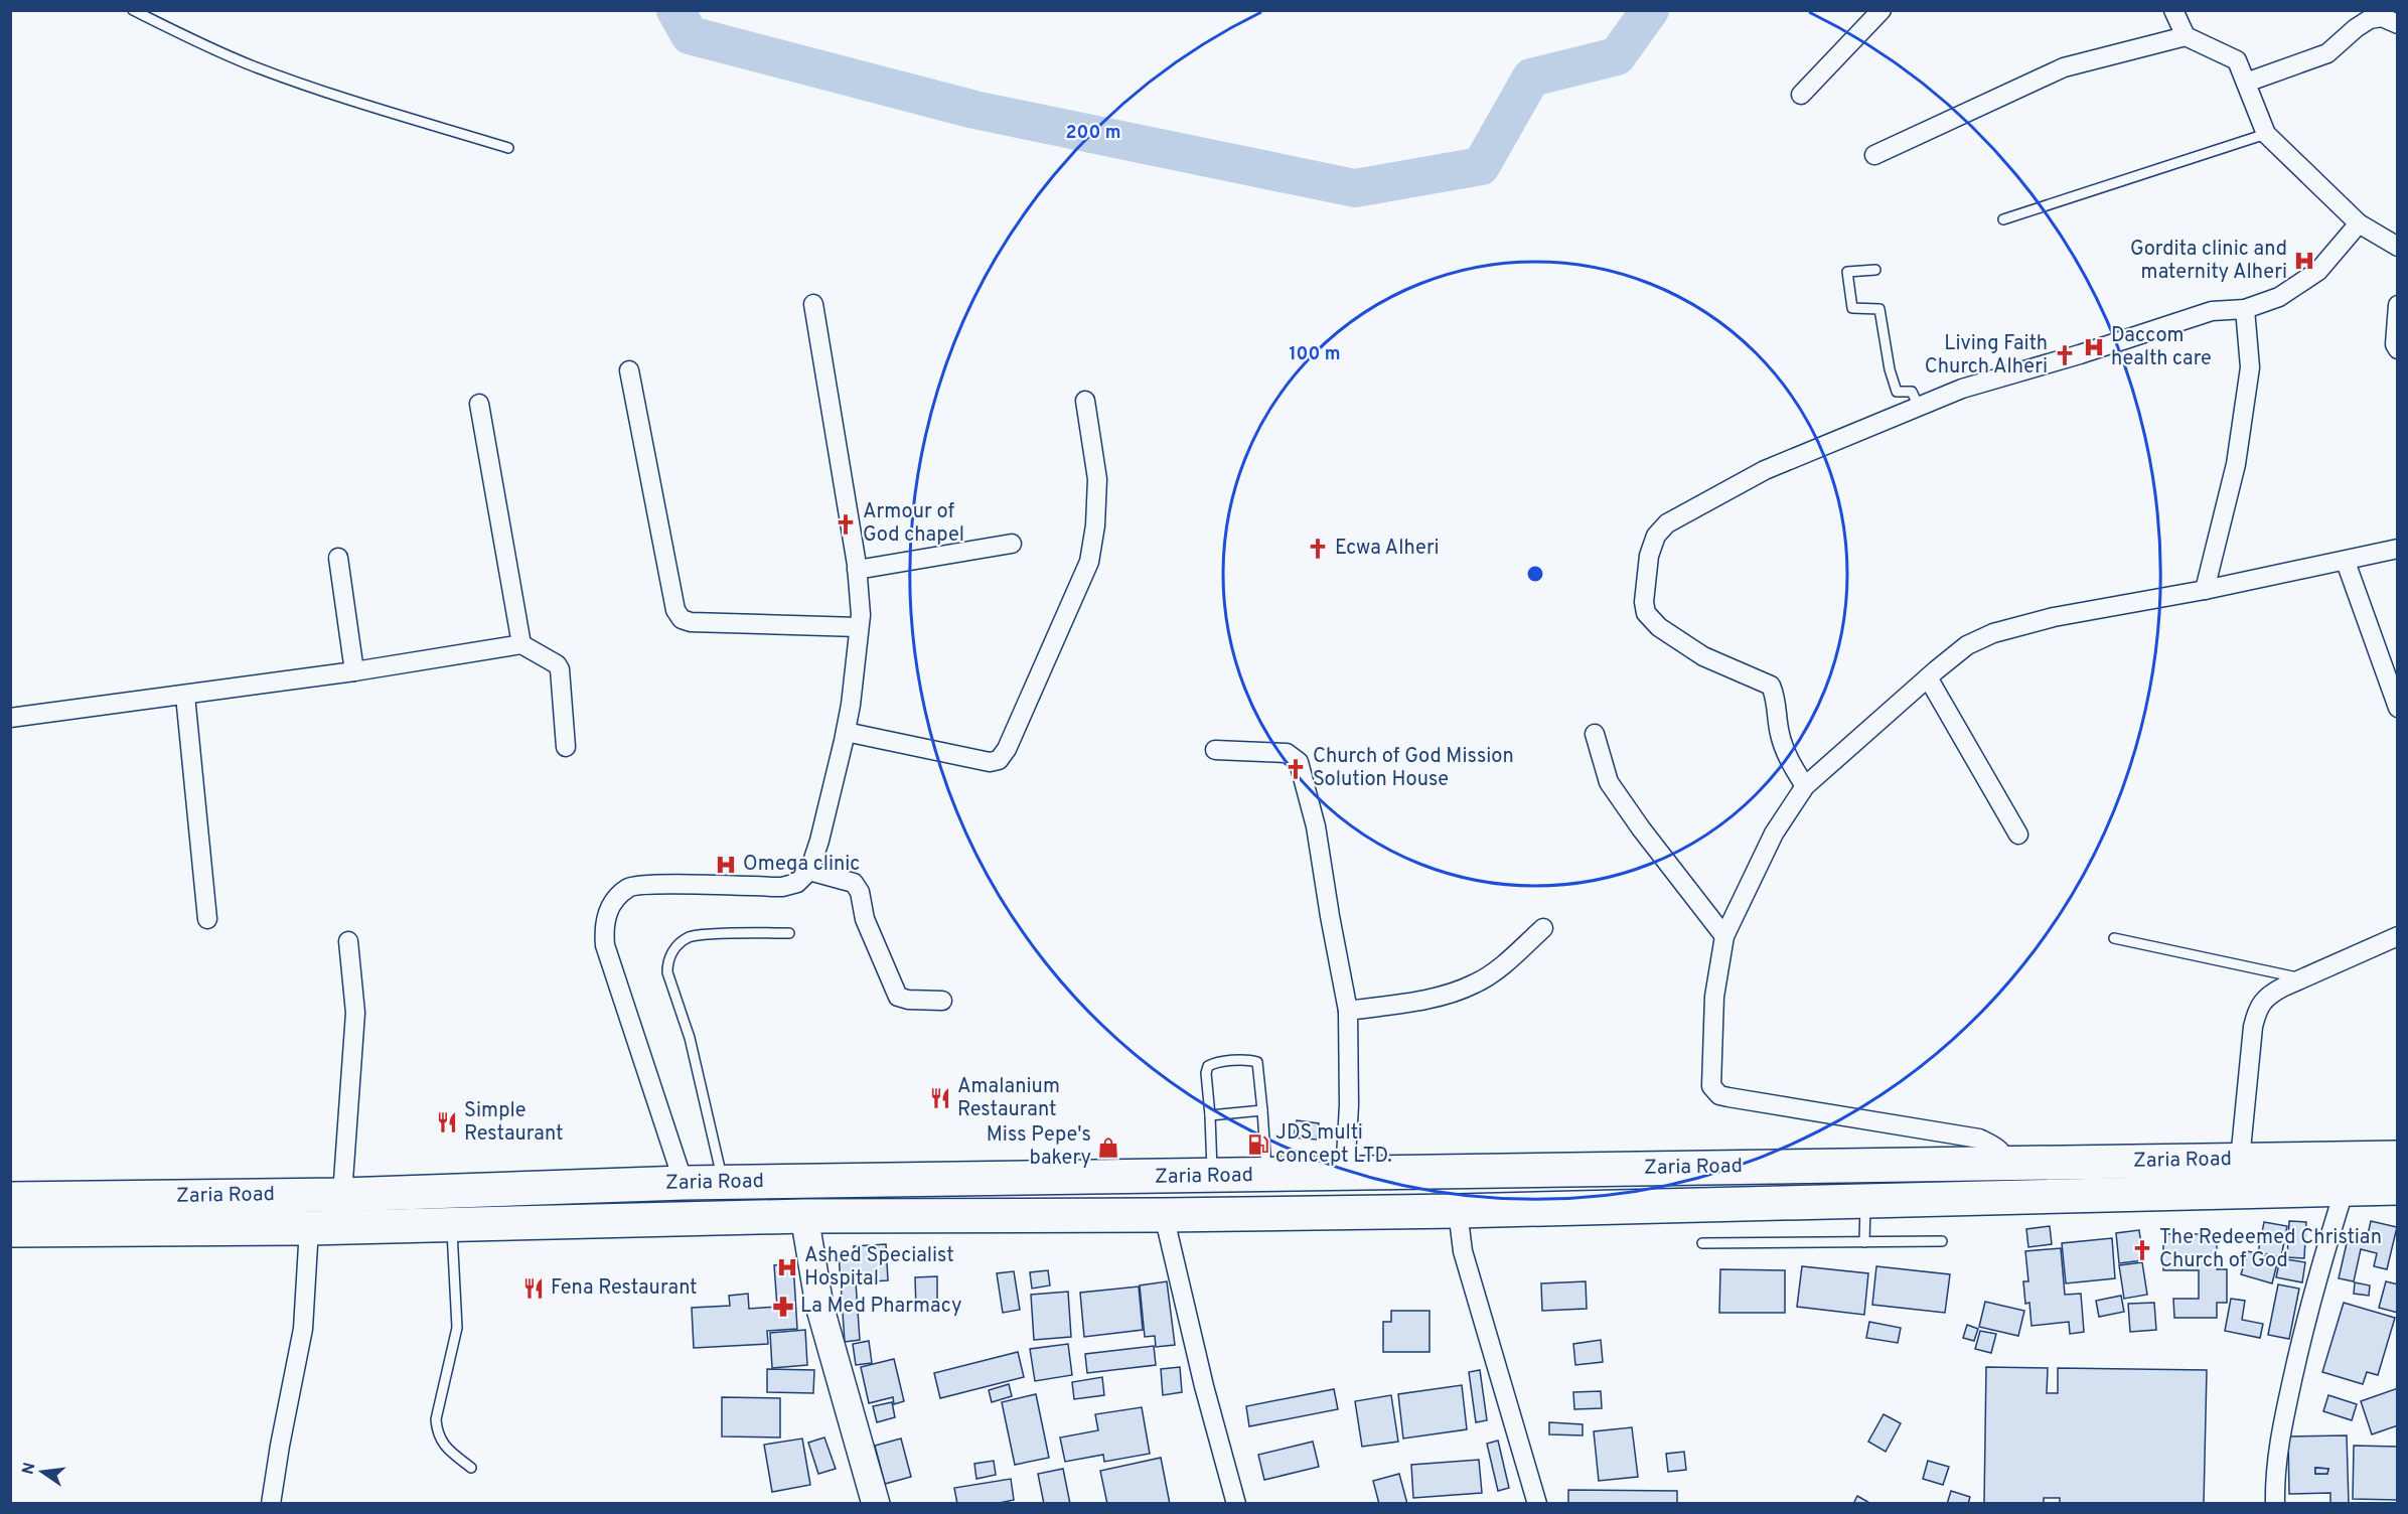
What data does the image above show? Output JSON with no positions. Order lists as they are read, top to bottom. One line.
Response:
{"streets":{"highway":["Zaria Road"]},"places":{"hospital":["Gordita clinic and maternity Alheri","Daccom health care","Omega clinic","Ashed Specialist Hospital"],"church":["Living Faith Church Alheri","Armour of God chapel","Ecwa Alheri","Church of God Mission Solution House","The Redeemed Christian Church of God"],"restaurant":["Amalanium Restaurant","Simple Restaurant","Fena Restaurant"],"fuel station":["JDS multi concept LTD."],"shop":["Miss Pepe's bakery"],"pharmacy":["La Med Pharmacy"]},"north":"left","rings":["200 m","100 m"]}
